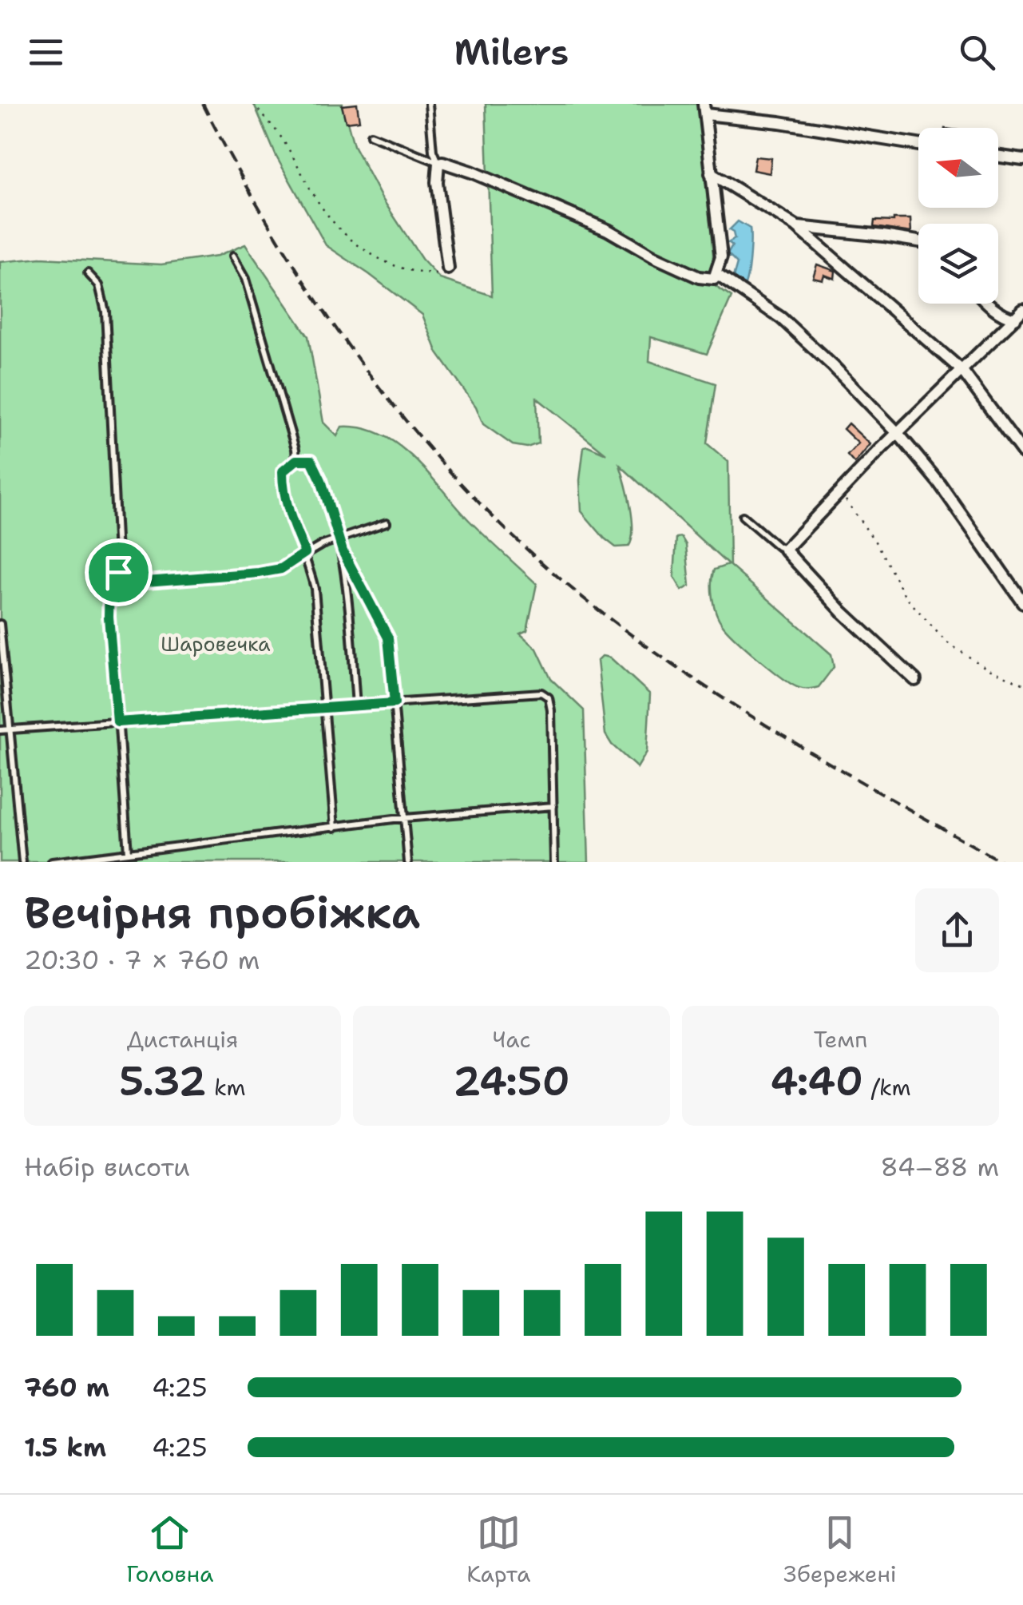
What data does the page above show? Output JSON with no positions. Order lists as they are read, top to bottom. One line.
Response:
{"parks":["Шаровечка"],"north":"left","page":{"header":"Milers","heading":["Вечірня пробіжка","20:30 · 7 × 760 m"],"stats":[["Дистанція","5.32 km"],["Час","24:50"],["Темп","4:40 /km"]],"chart":["Набір висоти","84–88 m"],"list":[{"name":"760 m","note":"4:25"},{"name":"1.5 km","note":"4:25"}],"tabs":["Головна","Карта","Збережені"]}}
